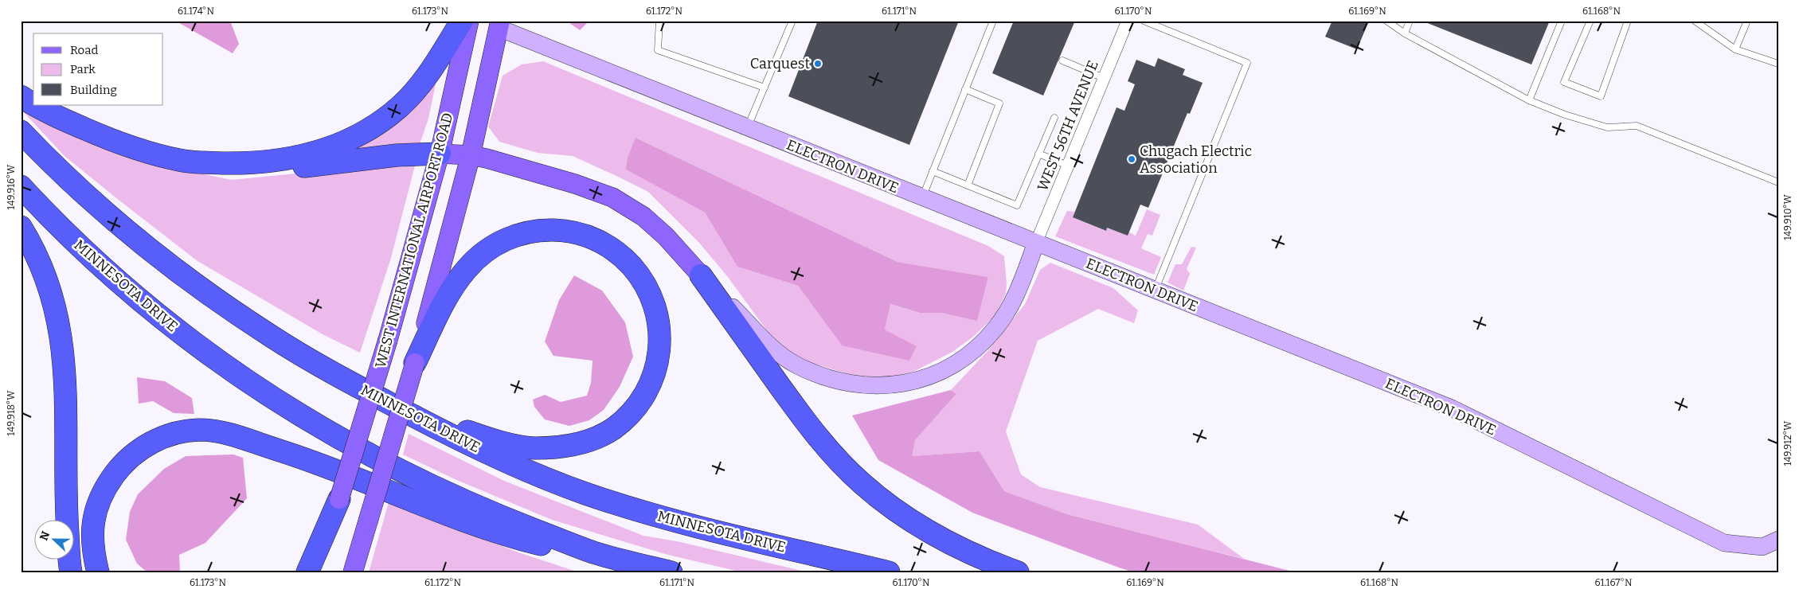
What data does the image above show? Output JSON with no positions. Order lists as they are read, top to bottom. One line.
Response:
{"streets":{"highway":["MINNESOTA DRIVE"],"main road":["WEST INTERNATIONAL AIRPORT ROAD"],"street":["WEST 56TH AVENUE","ELECTRON DRIVE"]},"crossings":[["WEST 56TH AVENUE","ELECTRON DRIVE"]],"places":["Carquest","Chugach Electric Association"],"legend":["Road","Park","Building"],"north":"left","coordinates":["61.174°N","61.173°N","61.172°N","61.171°N","61.170°N","61.169°N","61.168°N","149.916°W","149.910°W","149.918°W","149.912°W","61.167°N"]}
